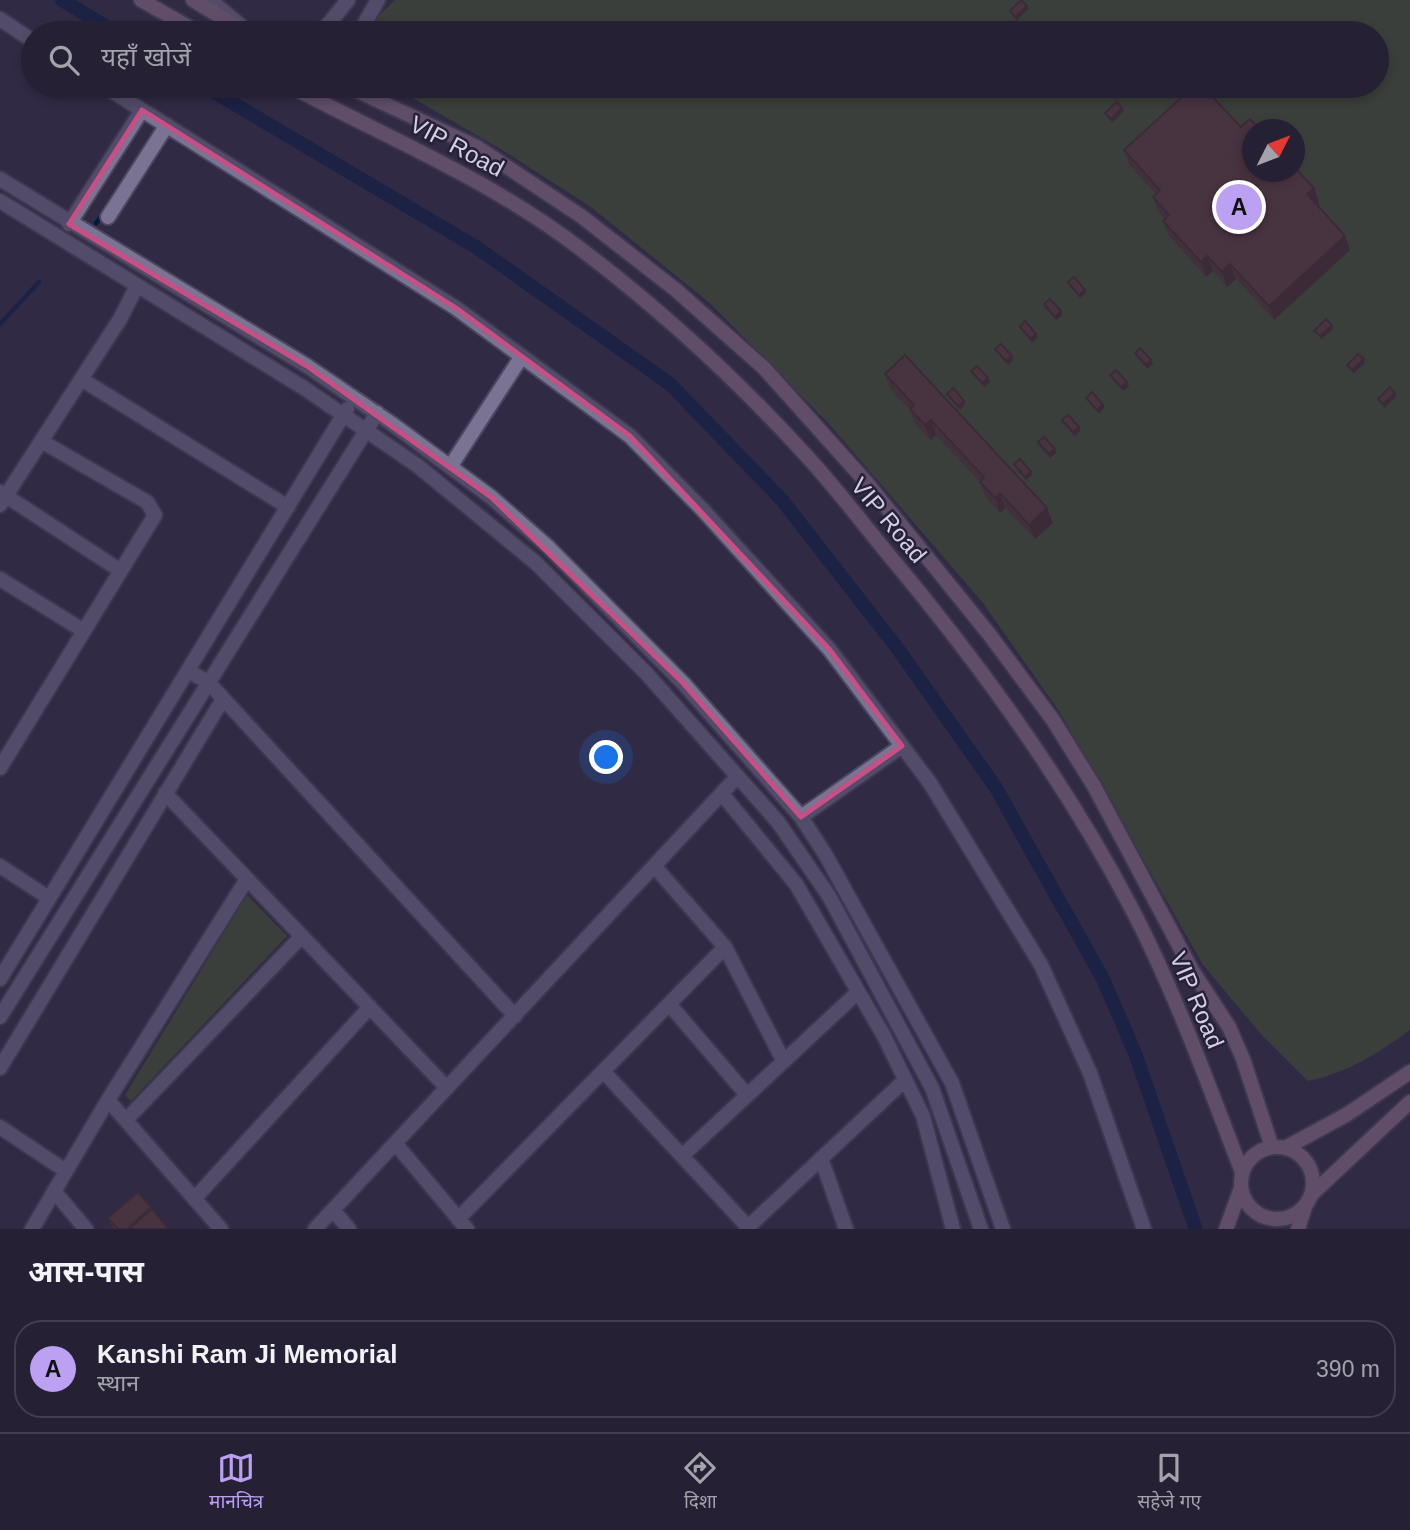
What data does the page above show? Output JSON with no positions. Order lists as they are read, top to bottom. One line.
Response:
{"streets":{"main road":["VIP Road"]},"north":"top right","page":{"search":"यहाँ खोजें","pins":"A","heading":"आस-पास","list":[{"mark":"A","name":"Kanshi Ram Ji Memorial","note":"स्थान","value":"390 m"}],"nav":["मानचित्र","दिशा","सहेजे गए"]}}
